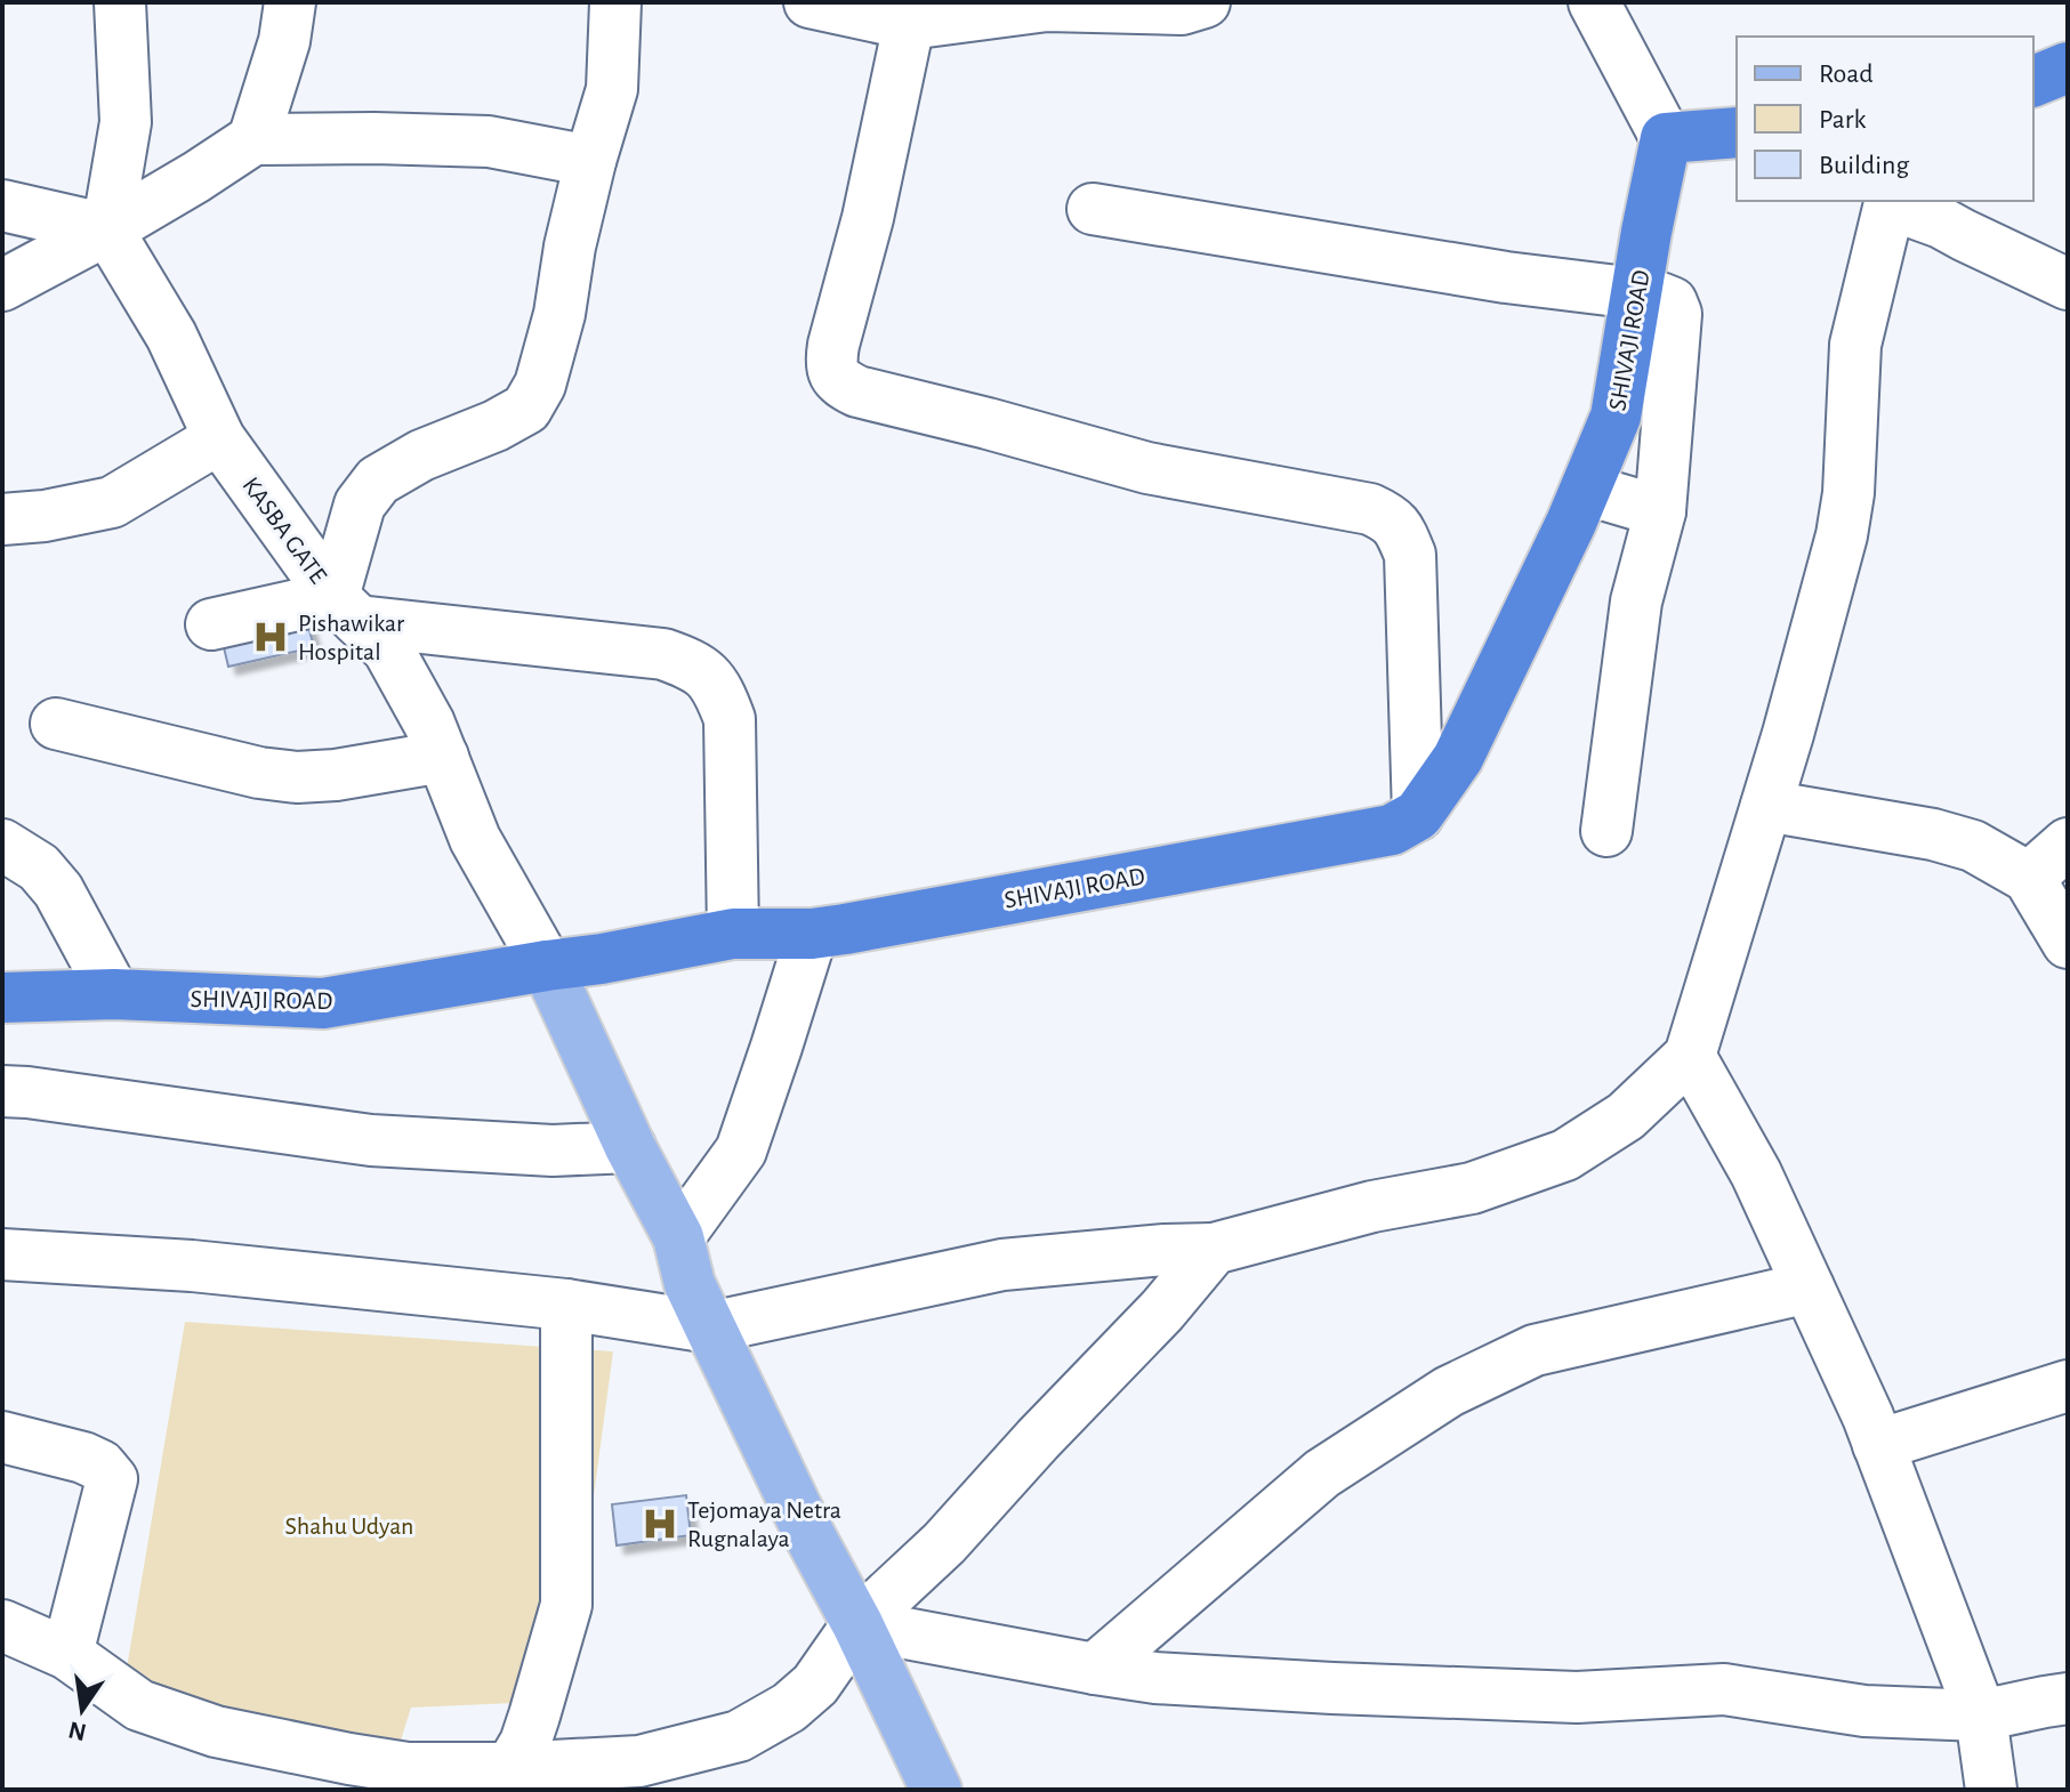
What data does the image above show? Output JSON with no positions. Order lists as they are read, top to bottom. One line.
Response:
{"streets":{"highway":["SHIVAJI ROAD"],"street":["KASBA GATE"]},"crossings":[["SHIVAJI ROAD","KASBA GATE"]],"parks":["Shahu Udyan"],"places":{"hospital":["Pishawikar Hospital","Tejomaya Netra Rugnalaya"]},"legend":["Road","Park","Building"],"north":"bottom"}
